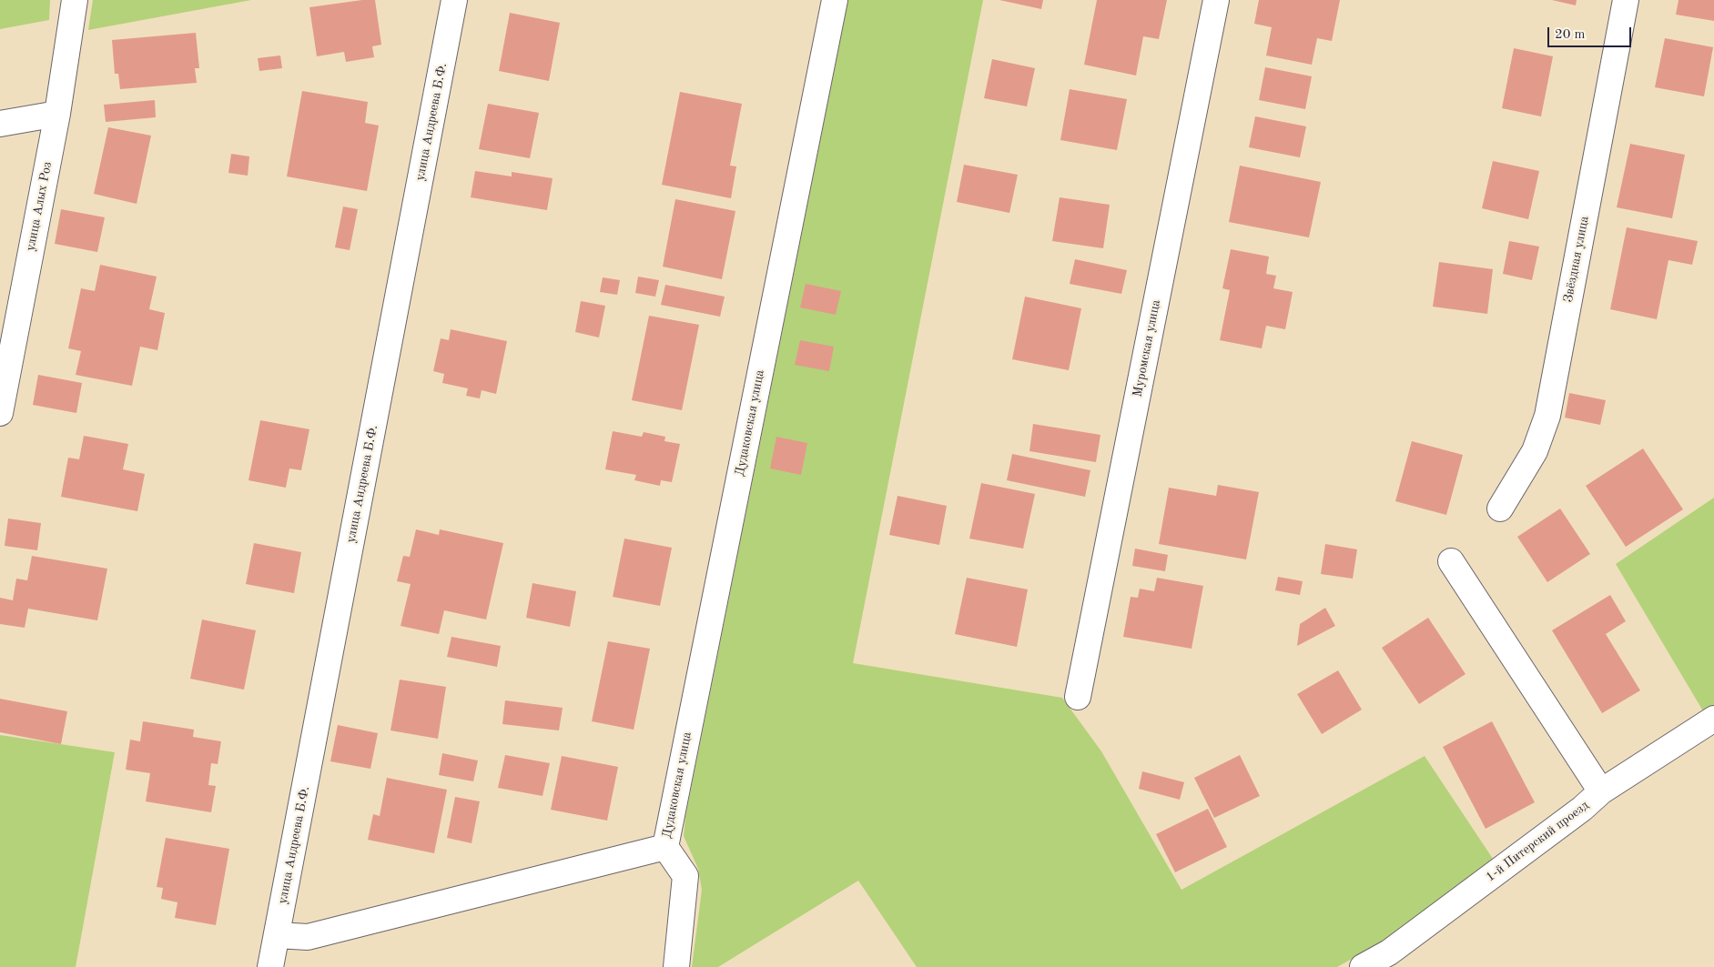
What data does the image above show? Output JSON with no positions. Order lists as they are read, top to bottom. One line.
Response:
{"streets":{"street":["улица Андреева Б.Ф.","улица Алых Роз","Звёздная улица","Муромская улица","Дудаковская улица","1-й Питерский проезд"]},"scale_bar":"20 m"}
